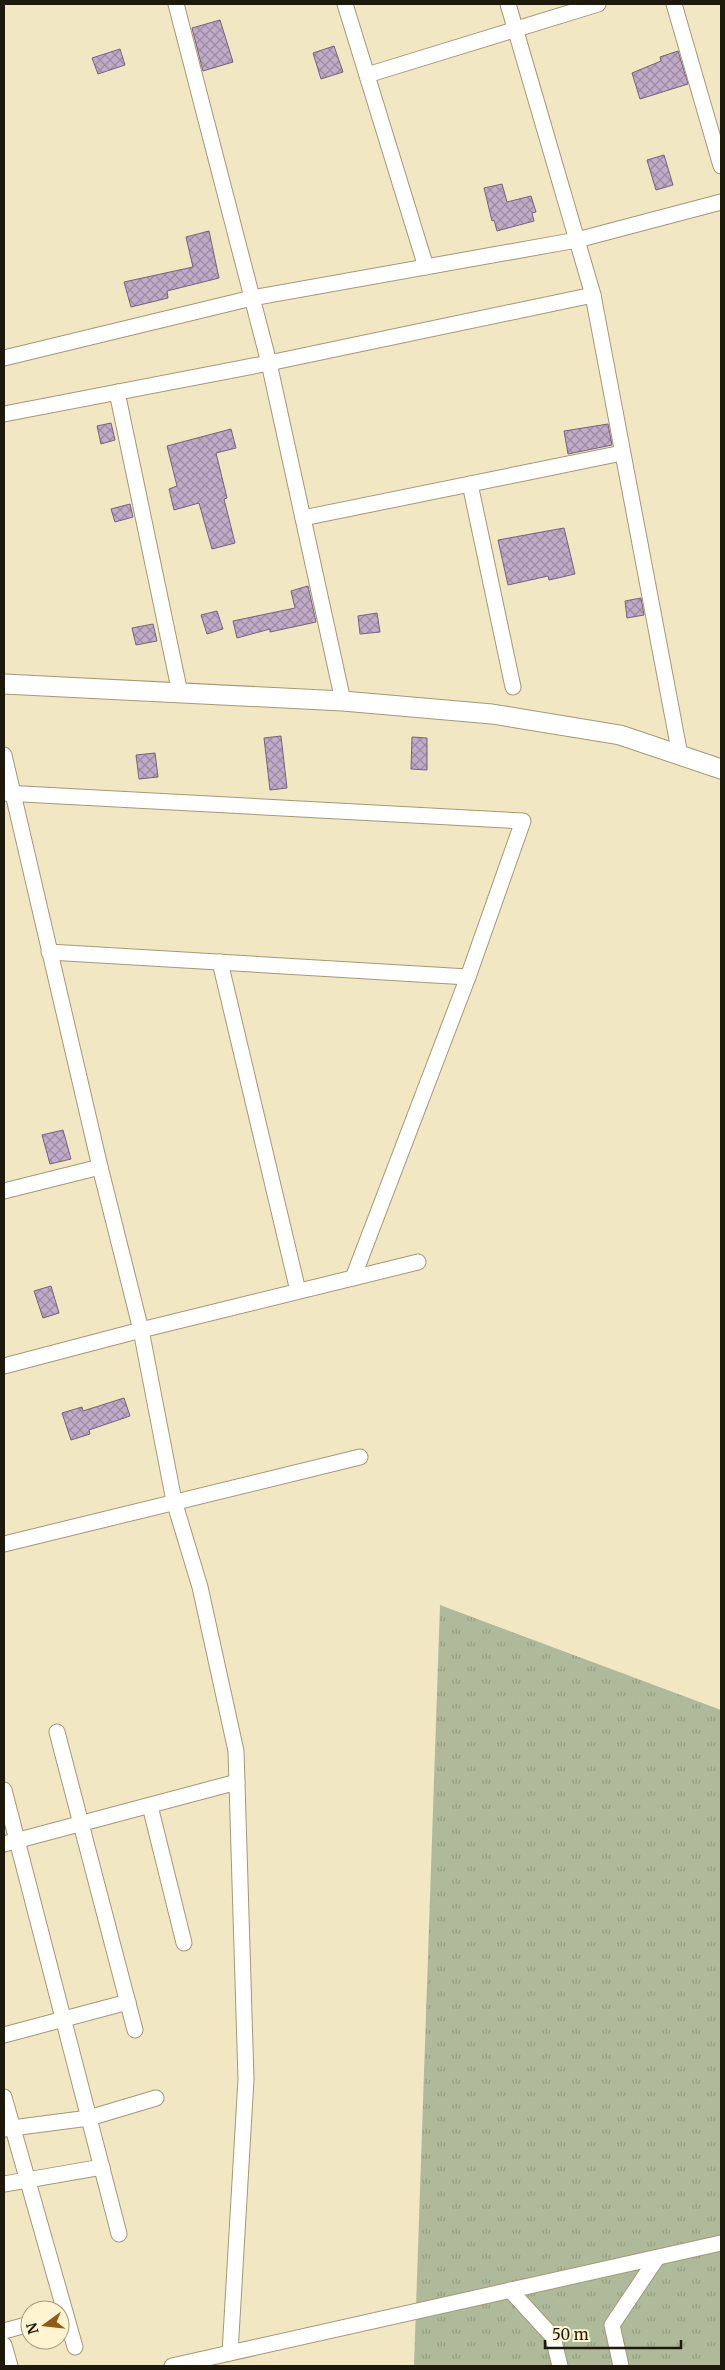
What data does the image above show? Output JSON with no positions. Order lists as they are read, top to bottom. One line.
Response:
{"scale_bar":"50 m","north":"left"}
